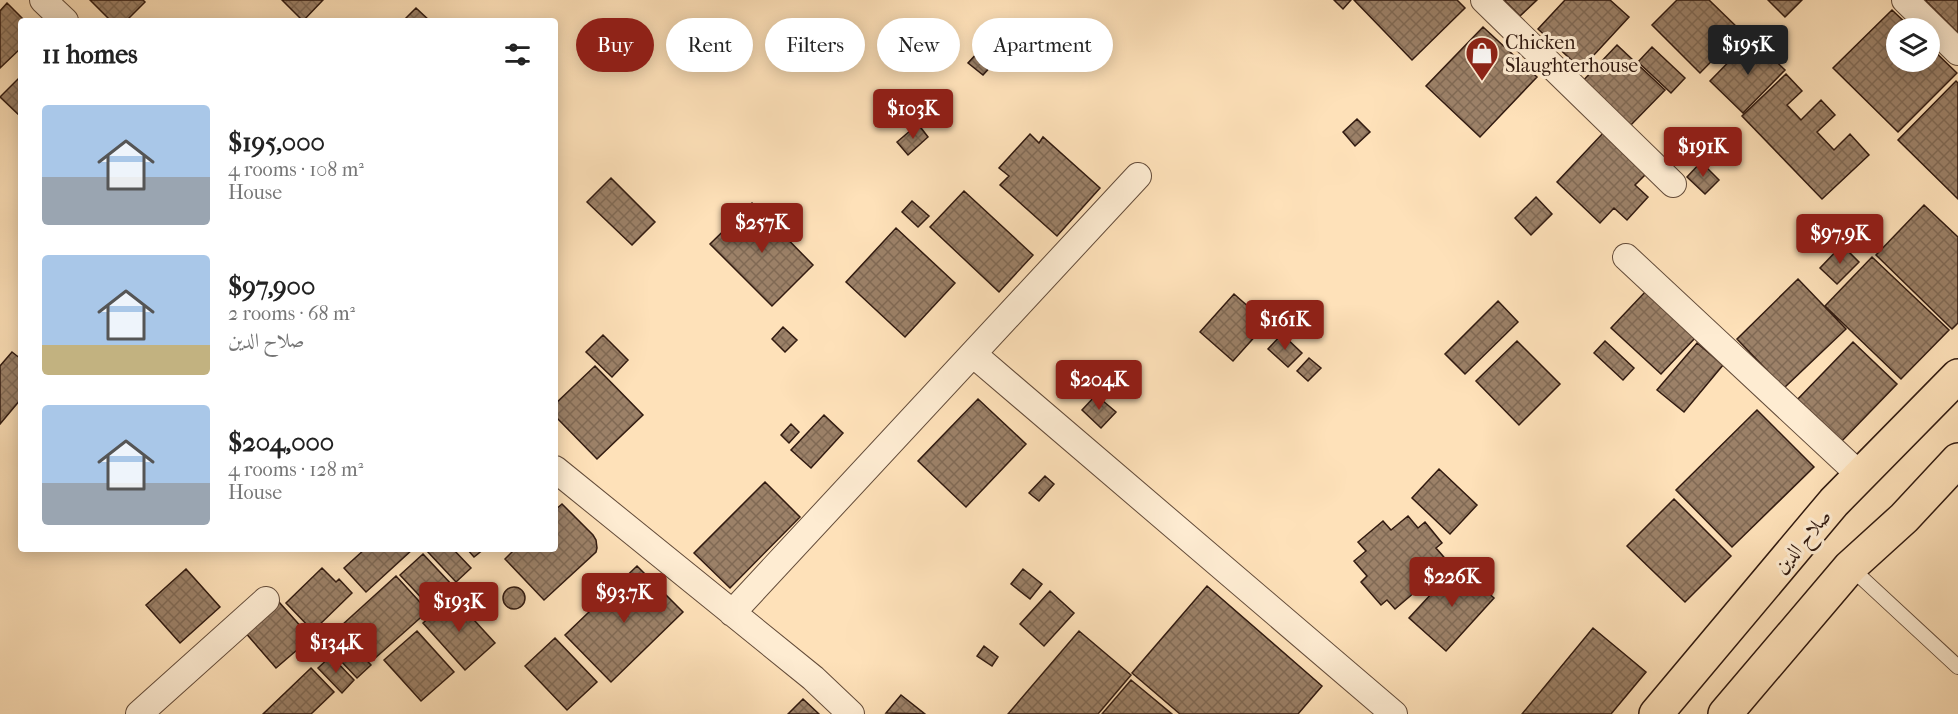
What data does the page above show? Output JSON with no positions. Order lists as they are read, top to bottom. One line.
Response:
{"streets":{"highway":["صلاح الدين"]},"places":{"shop":["Chicken Slaughterhouse"]},"page":{"chip":["Buy","Rent","Filters","New","Apartment"],"heading":"11 homes","price":["$195K","$103K","$191K","$257K","$97.9K","$161K","$204K","$226K","$93.7K","$193K","$134K"],"list":[{"name":"$195,000","note":"4 rooms · 108 m² · House"},{"name":"$97,900","note":"2 rooms · 68 m² · صلاح الدين"},{"name":"$204,000","note":"4 rooms · 128 m² · House"}]}}
